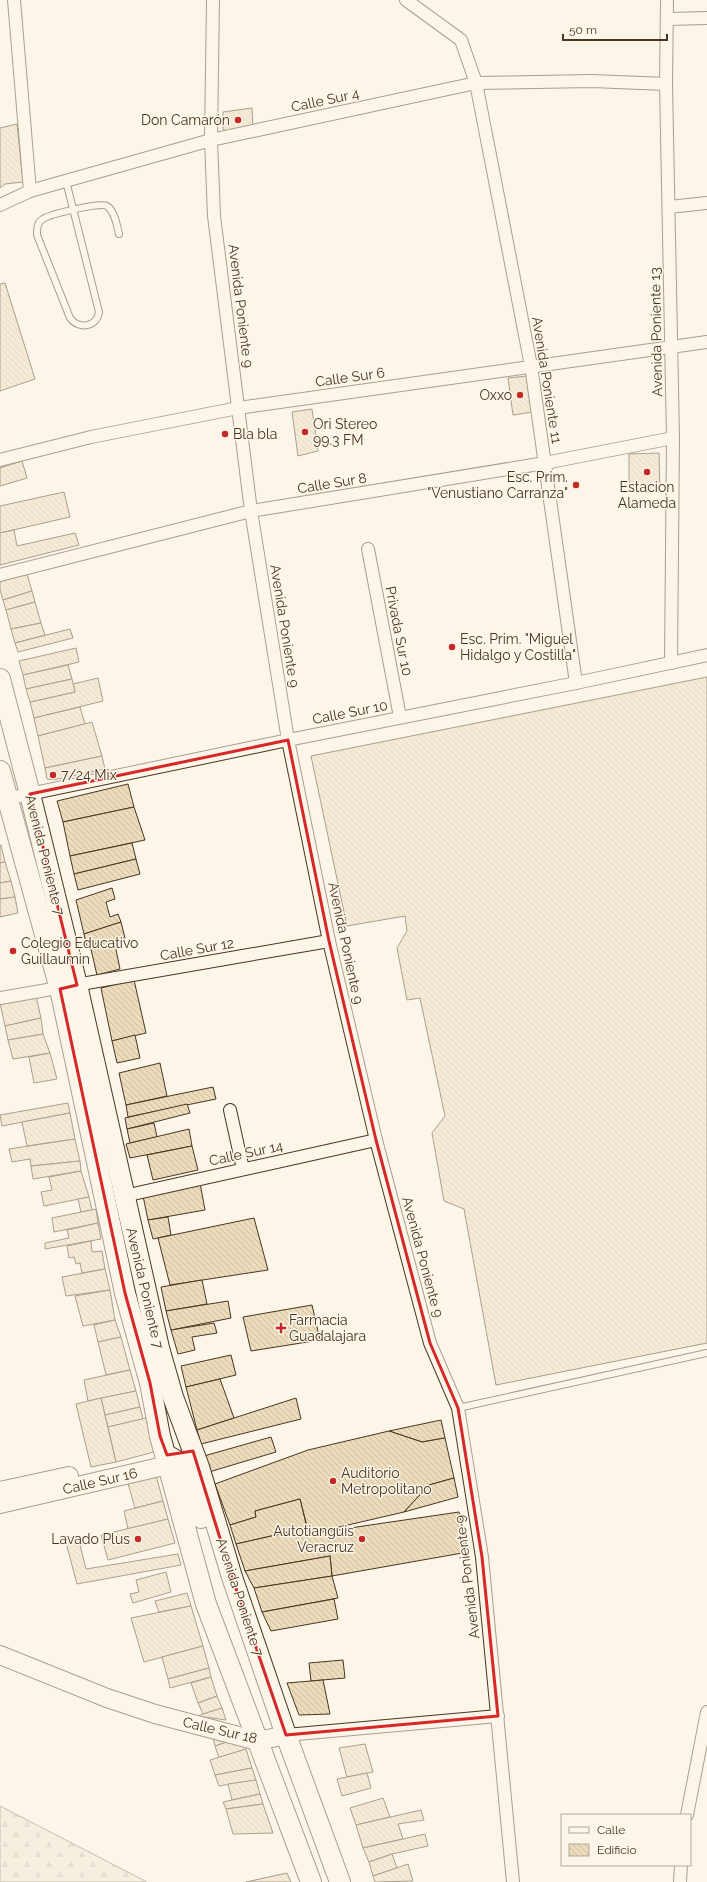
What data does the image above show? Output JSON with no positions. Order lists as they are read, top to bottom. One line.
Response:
{"streets":{"main road":["Avenida Poniente 7","Calle Sur 16","Calle Sur 18"],"street":["Calle Sur 4","Avenida Poniente 9","Avenida Poniente 13","Calle Sur 6","Avenida Poniente 11","Calle Sur 8","Privada Sur 10","Calle Sur 10","Calle Sur 12","Calle Sur 14"]},"crossings":[["Calle Sur 4","Avenida Poniente 9"],["Calle Sur 4","Avenida Poniente 13"],["Calle Sur 4","Avenida Poniente 11"],["Avenida Poniente 9","Calle Sur 6"],["Avenida Poniente 9","Calle Sur 8"],["Avenida Poniente 9","Calle Sur 10"],["Avenida Poniente 9","Calle Sur 12"],["Avenida Poniente 9","Calle Sur 14"],["Avenida Poniente 9","Calle Sur 18"],["Avenida Poniente 13","Calle Sur 6"],["Avenida Poniente 13","Calle Sur 8"],["Avenida Poniente 13","Calle Sur 10"],["Calle Sur 6","Avenida Poniente 11"],["Avenida Poniente 11","Calle Sur 8"],["Avenida Poniente 11","Calle Sur 10"],["Privada Sur 10","Calle Sur 10"],["Calle Sur 10","Avenida Poniente 7"],["Avenida Poniente 7","Calle Sur 12"],["Avenida Poniente 7","Calle Sur 14"],["Avenida Poniente 7","Calle Sur 16"],["Avenida Poniente 7","Calle Sur 18"]],"places":{"other":["Don Camarón","Oxxo","Ori Stereo 99.3 FM","Bla bla","Estacion Alameda","Esc. Prim. \"Venustiano Carranza\"","Esc. Prim. \"Miguel Hidalgo y Costilla\"","7/24 Mix","Colegio Educativo Guillaumin","Auditorio Metropolitano","Lavado Plus","Autotianguis Veracruz"],"health":["Farmacia Guadalajara"]},"legend":["Calle","Edificio"],"scale_bar":"50 m"}
